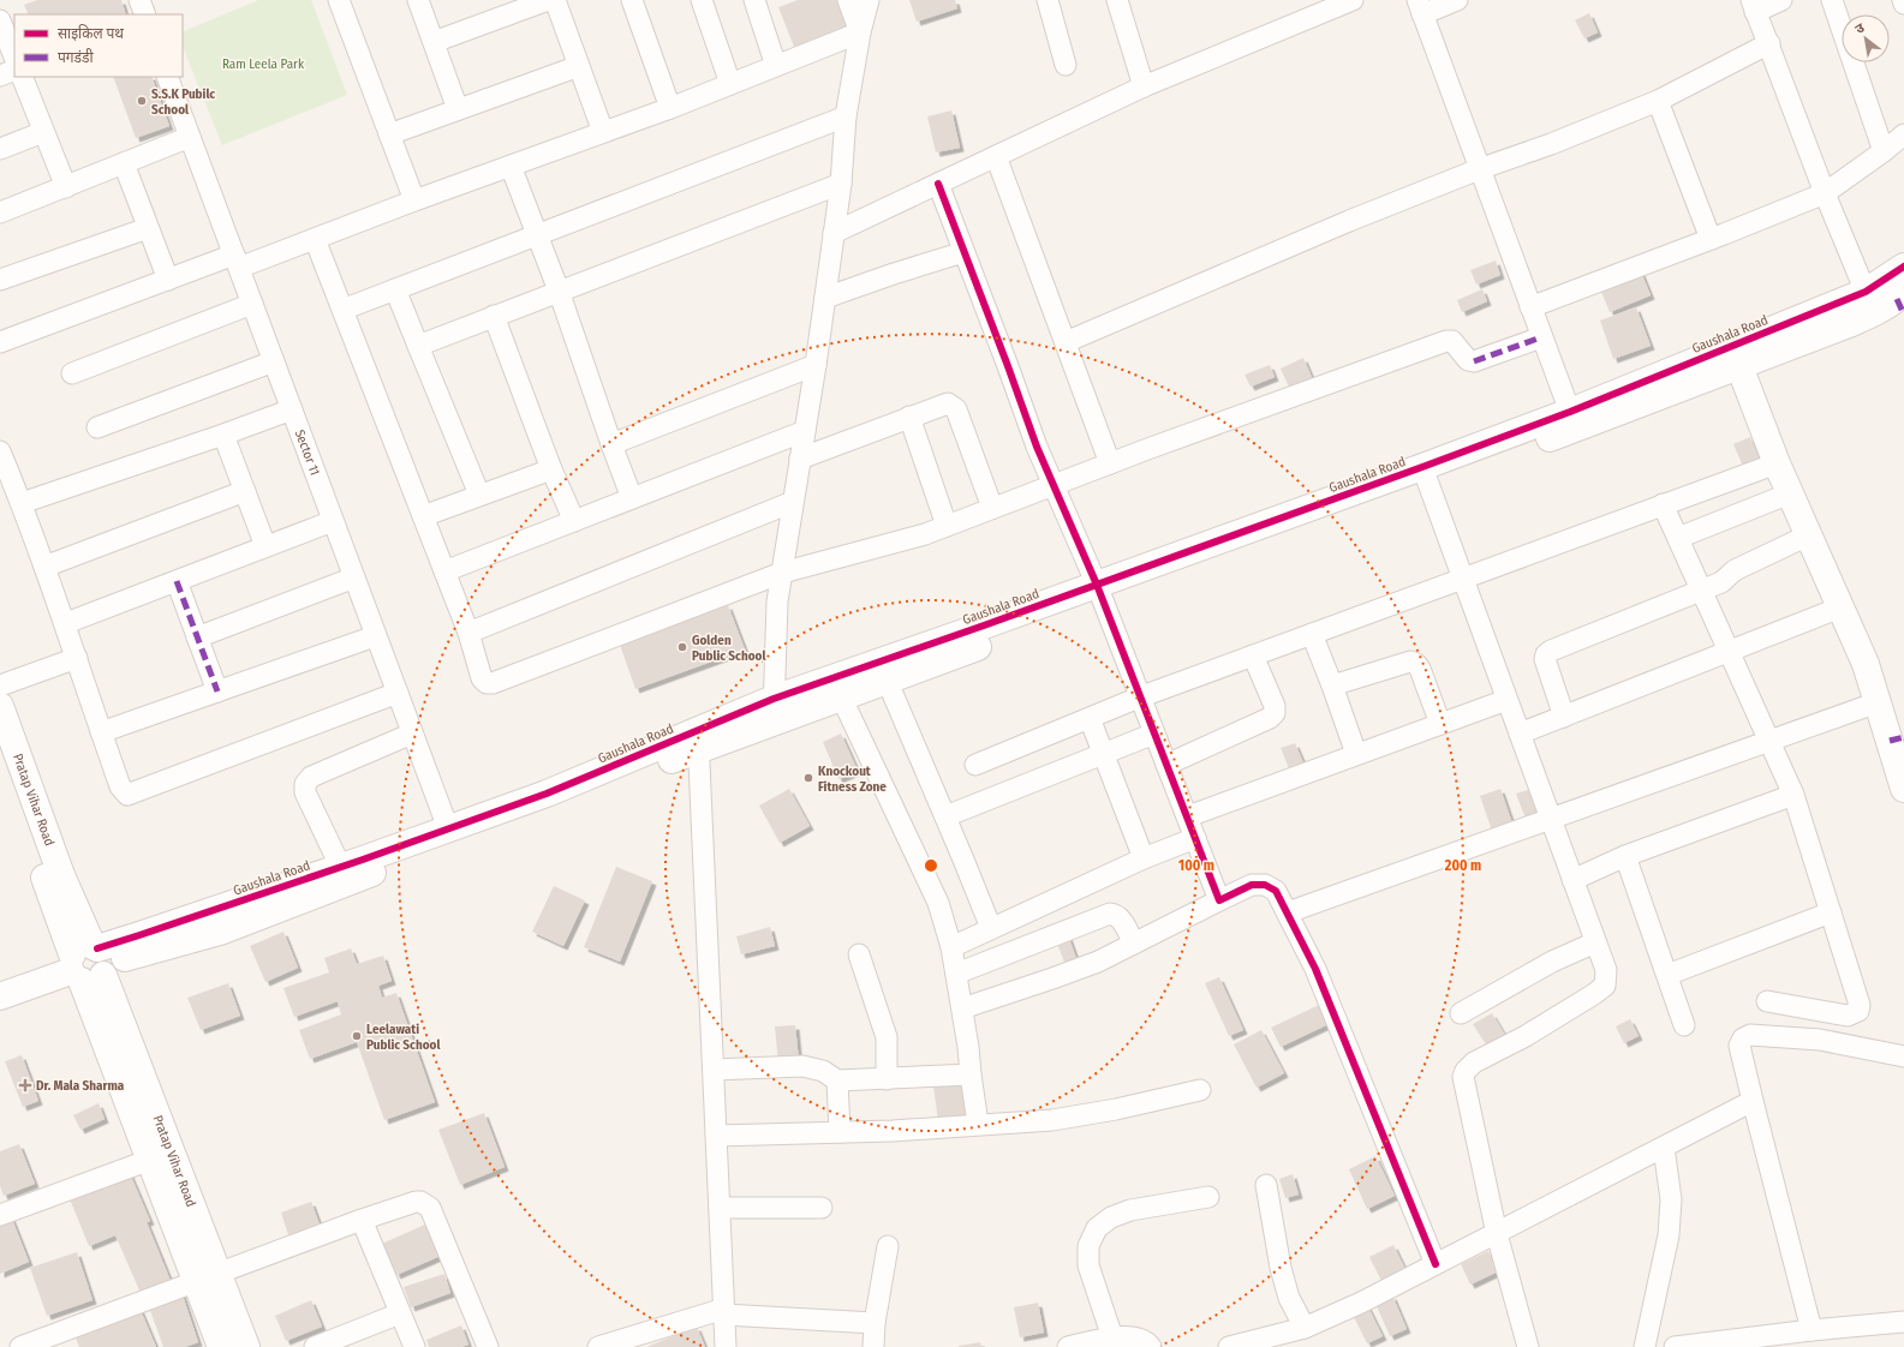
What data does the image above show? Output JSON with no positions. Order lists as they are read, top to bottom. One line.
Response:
{"streets":{"street":["Gaushala Road","Sector 11","Pratap Vihar Road"]},"crossings":[["Gaushala Road","Sector 11"],["Gaushala Road","Pratap Vihar Road"]],"parks":["Ram Leela Park"],"places":{"other":["S.S.K Pubilc School","Golden Public School","Knockout Fitness Zone","Leelawati Public School"],"health":["Dr. Mala Sharma"]},"legend":["साइकिल पथ","पगडंडी"],"north":"top left","rings":["100 m","200 m"]}
